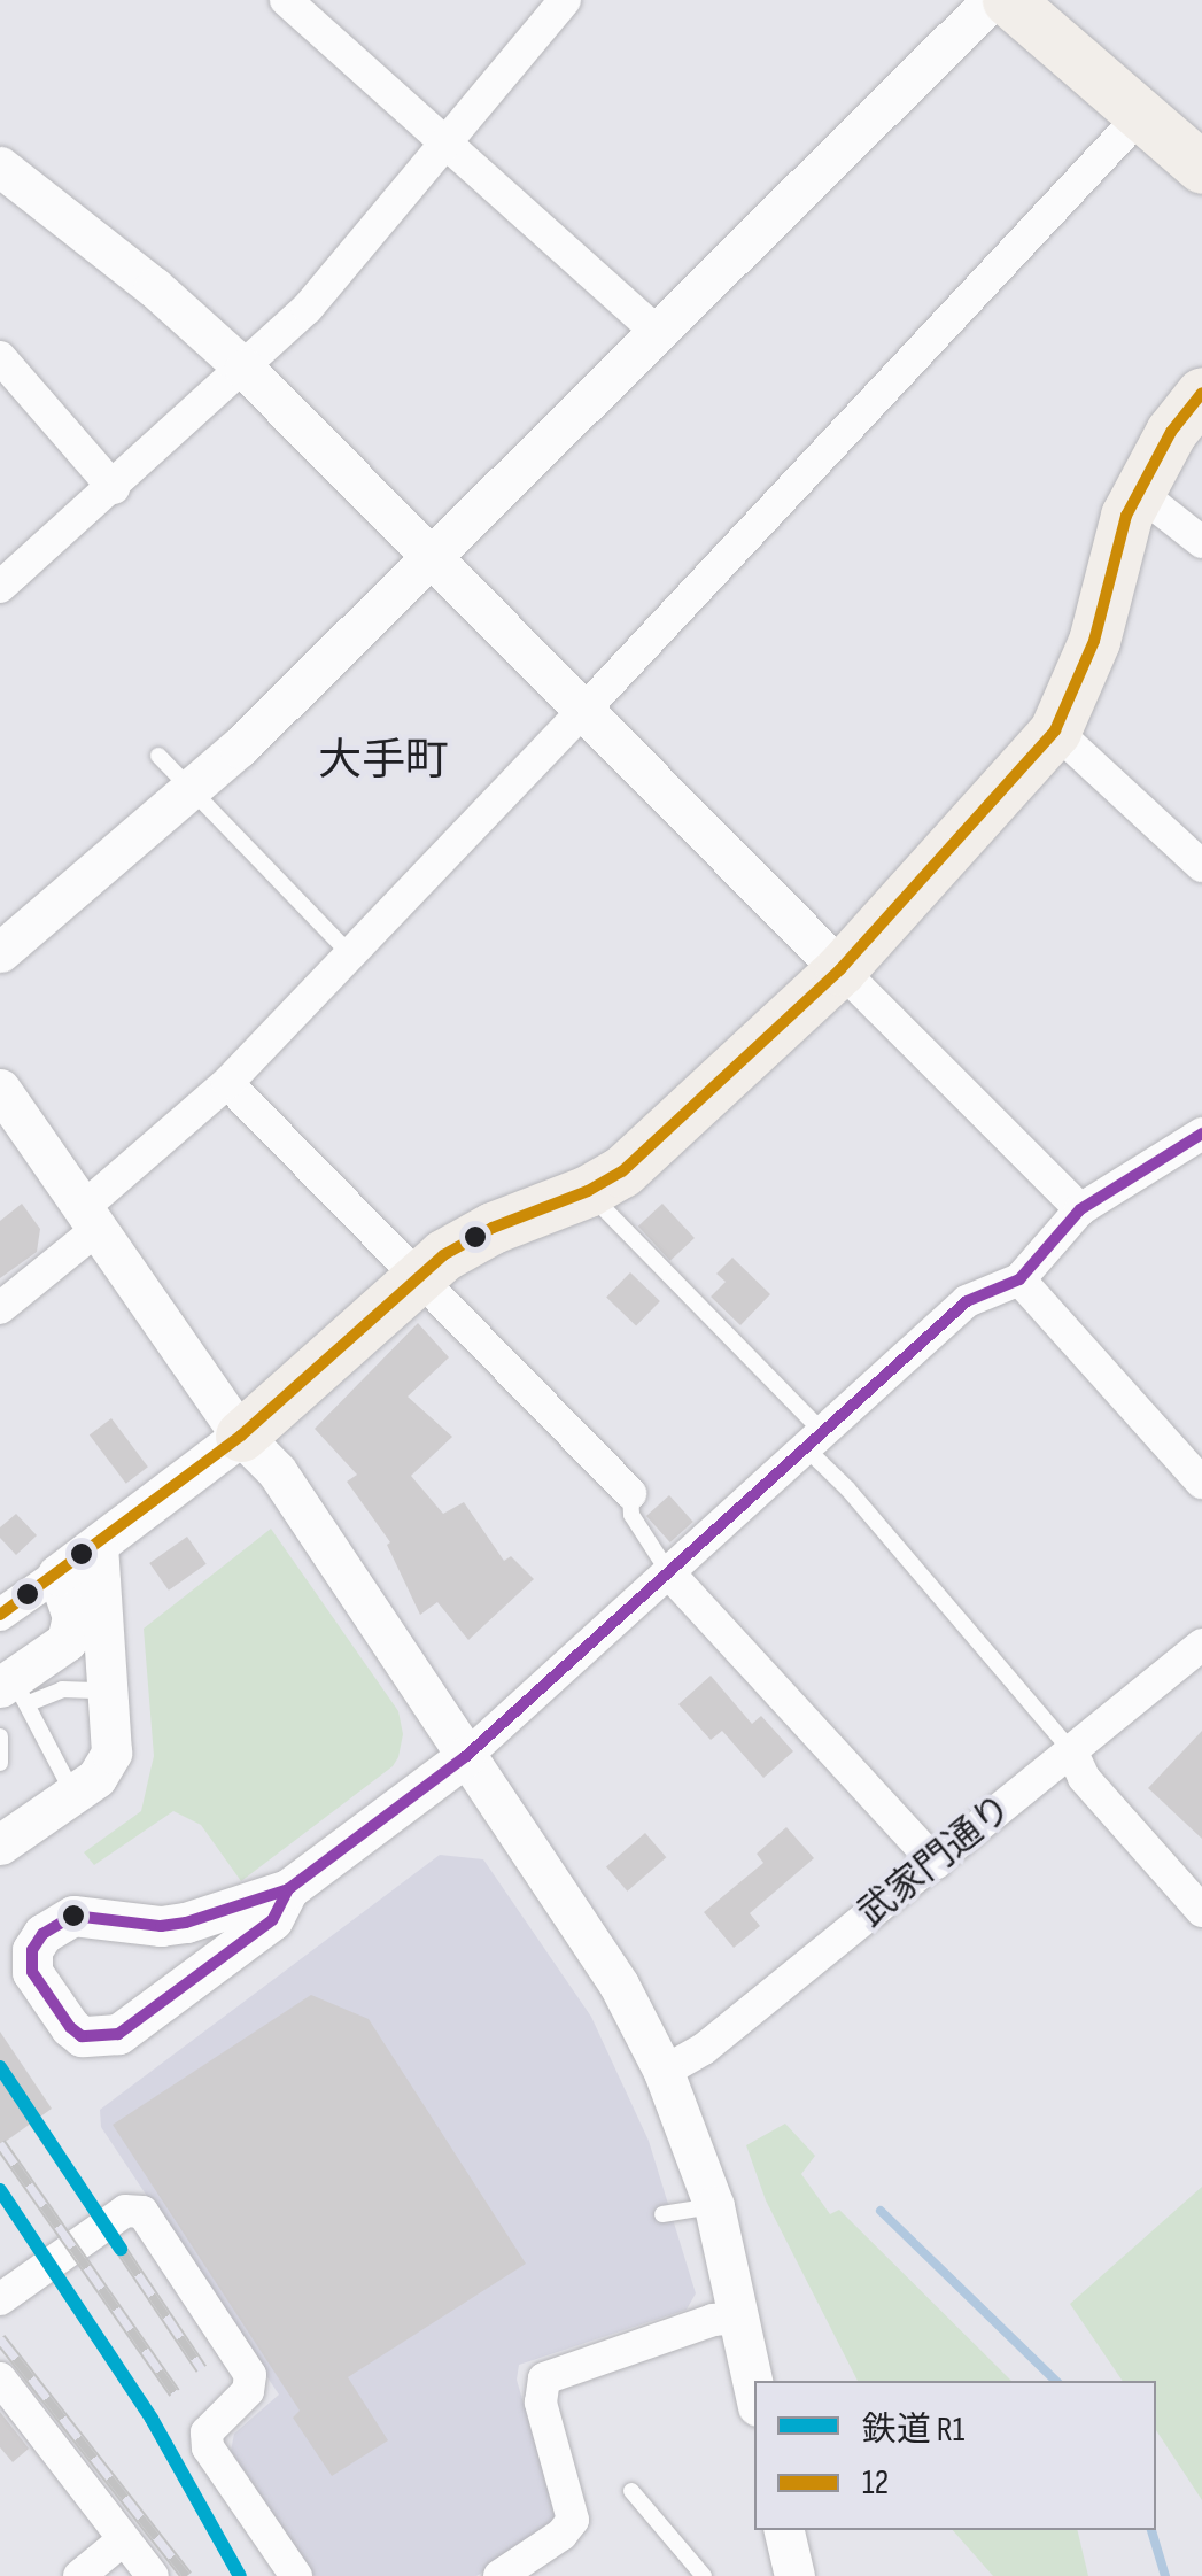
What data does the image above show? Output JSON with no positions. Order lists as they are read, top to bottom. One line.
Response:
{"streets":{"street":["武家門通り"]},"districts":["大手町"],"lines":["transit line 12","rail line R1"],"legend":["鉄道 R1","12"]}
